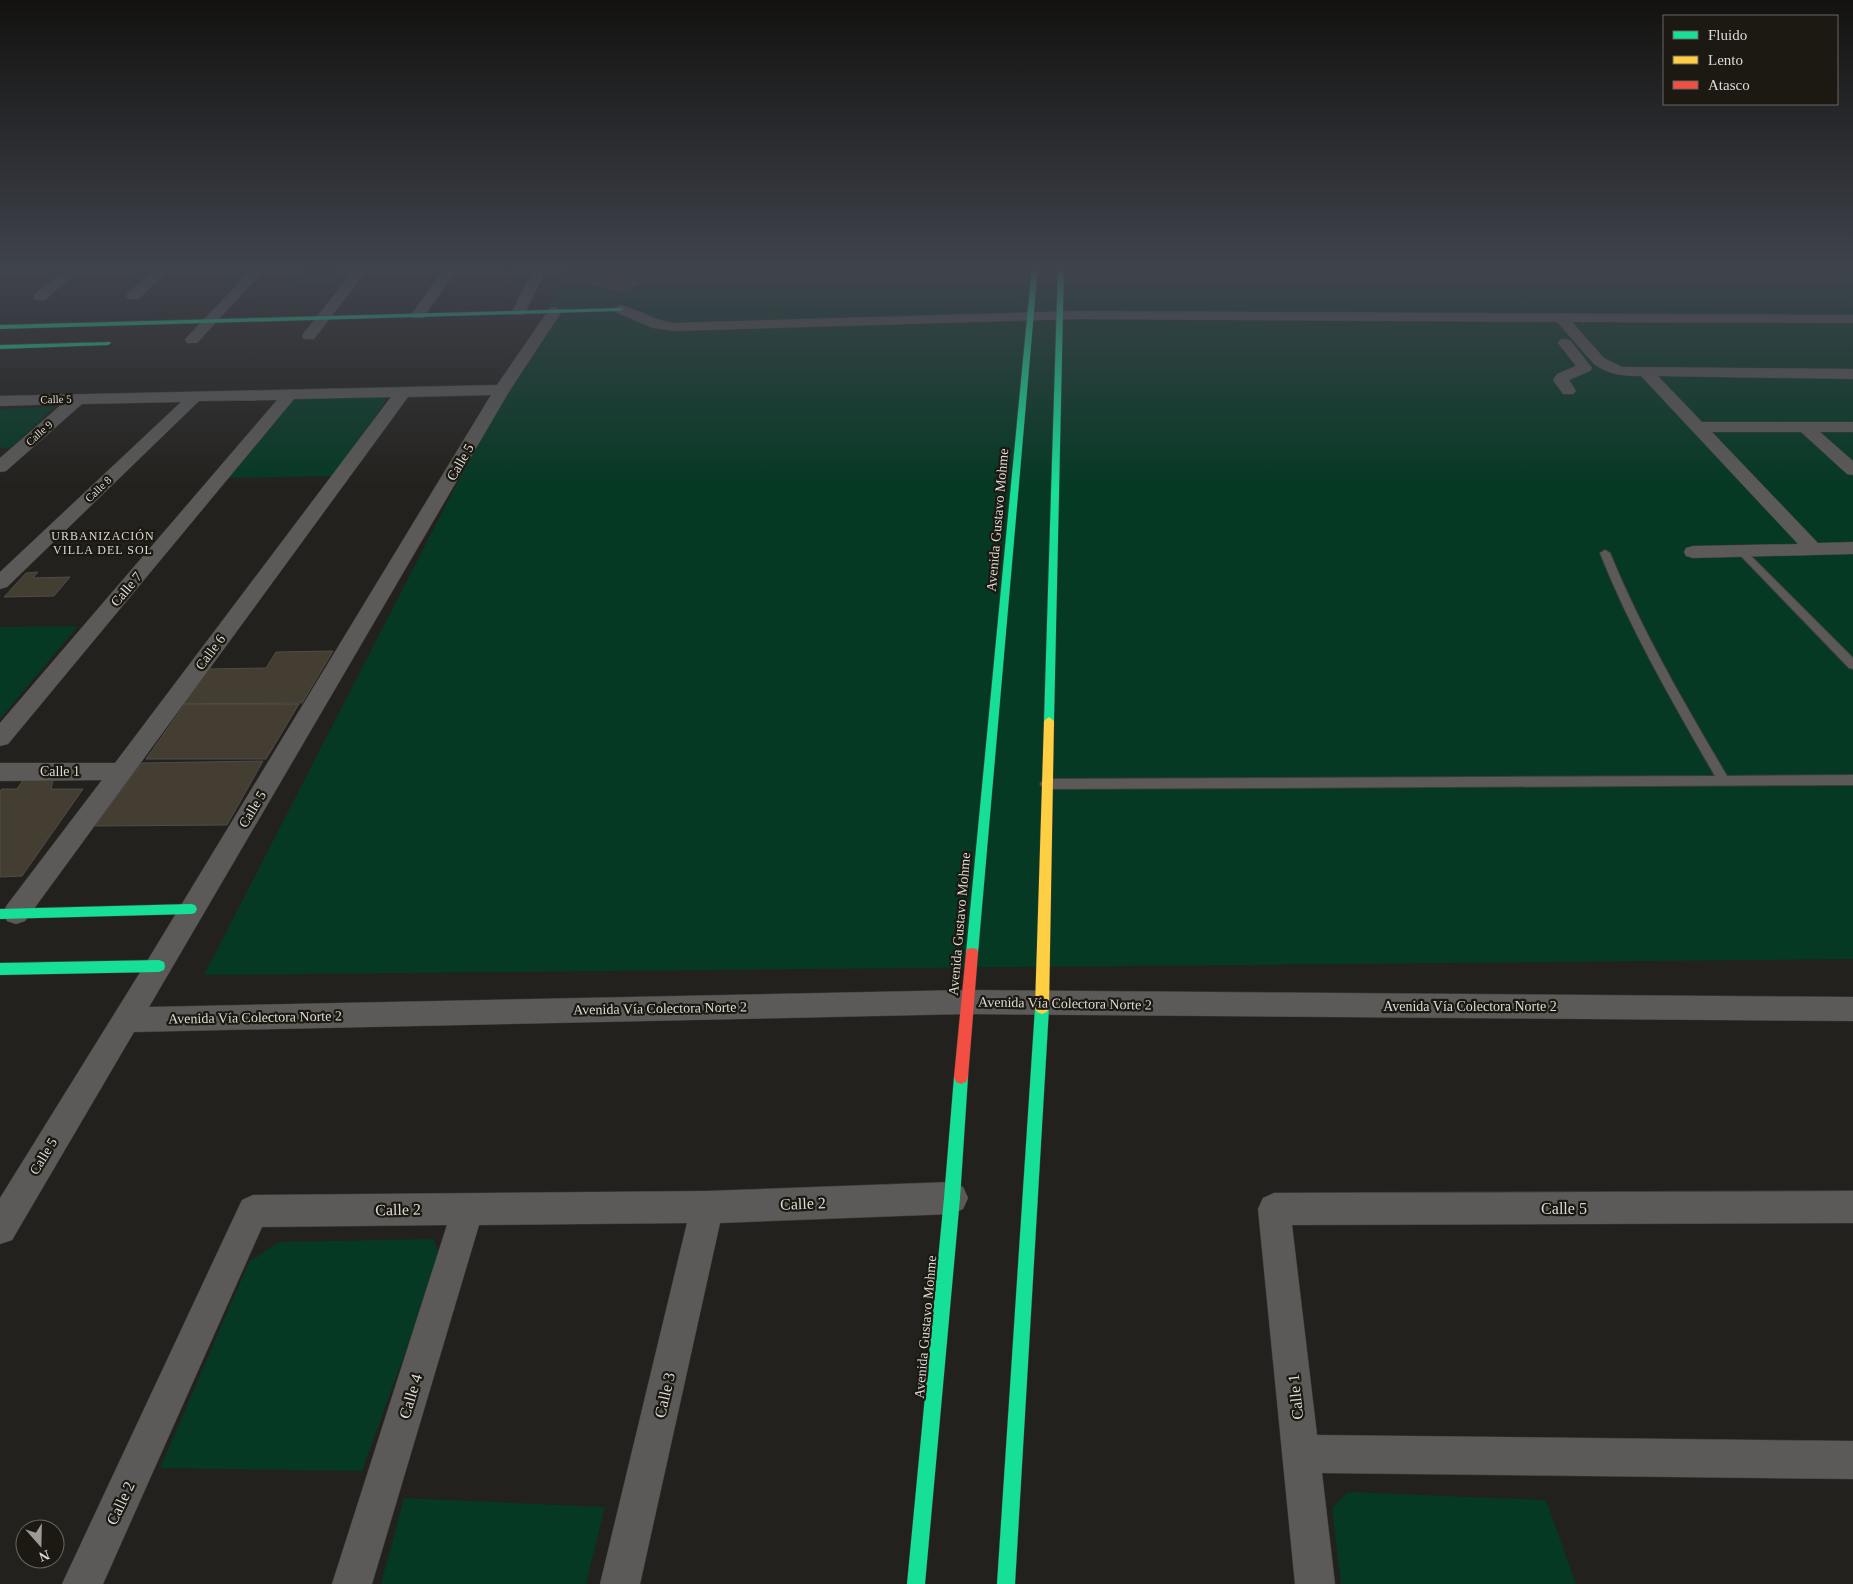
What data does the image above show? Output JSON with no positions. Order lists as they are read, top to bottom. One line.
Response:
{"streets":{"street":["Calle 5","Calle 9","Calle 8","Avenida Gustavo Mohme","Calle 7","Calle 6","Calle 1","Avenida Vía Colectora Norte 2","Calle 2","Calle 3","Calle 4"]},"crossings":[["Calle 5","Calle 9"],["Calle 5","Calle 8"],["Calle 5","Calle 7"],["Calle 5","Calle 6"],["Calle 5","Calle 1"],["Calle 5","Avenida Vía Colectora Norte 2"],["Avenida Gustavo Mohme","Avenida Vía Colectora Norte 2"],["Avenida Gustavo Mohme","Calle 2"],["Calle 6","Calle 1"],["Calle 2","Calle 3"],["Calle 2","Calle 4"]],"districts":["URBANIZACIÓN VILLA DEL SOL"],"legend":["Fluido","Lento","Atasco"],"north":"bottom"}
